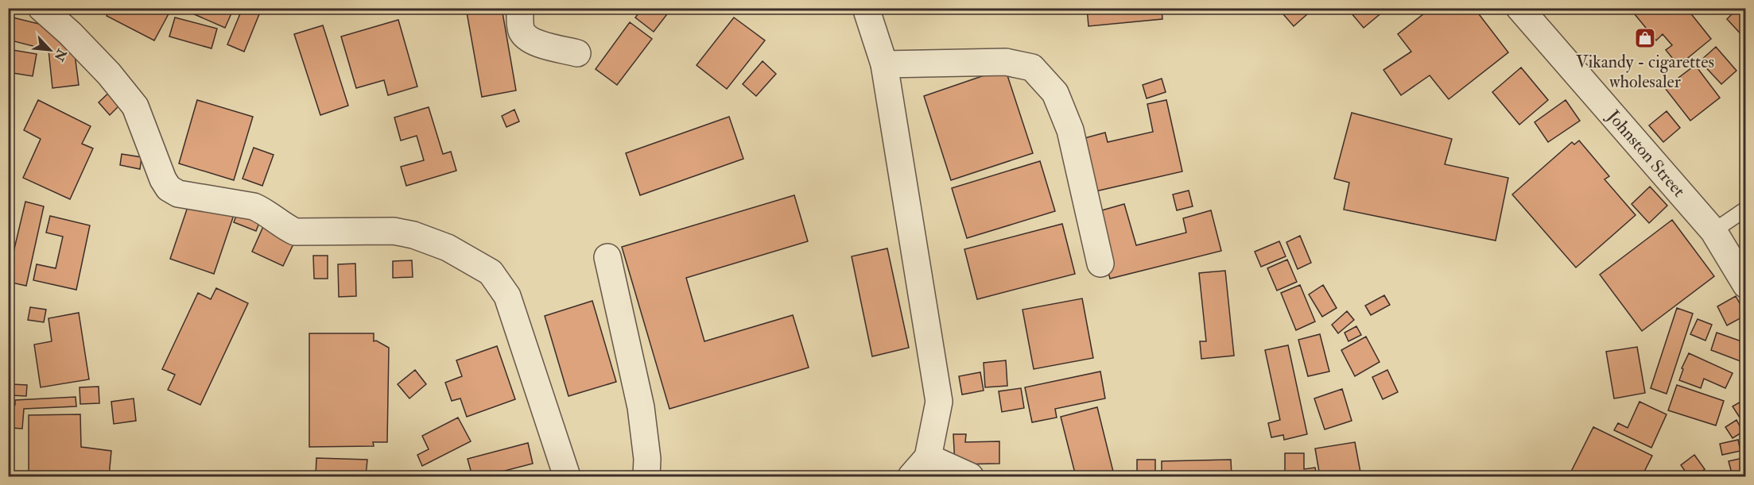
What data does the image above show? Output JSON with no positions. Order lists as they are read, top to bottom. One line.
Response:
{"streets":{"street":["Johnston Street"]},"places":{"shop":["Vikandy - cigarettes wholesaler"]},"north":"bottom right"}
